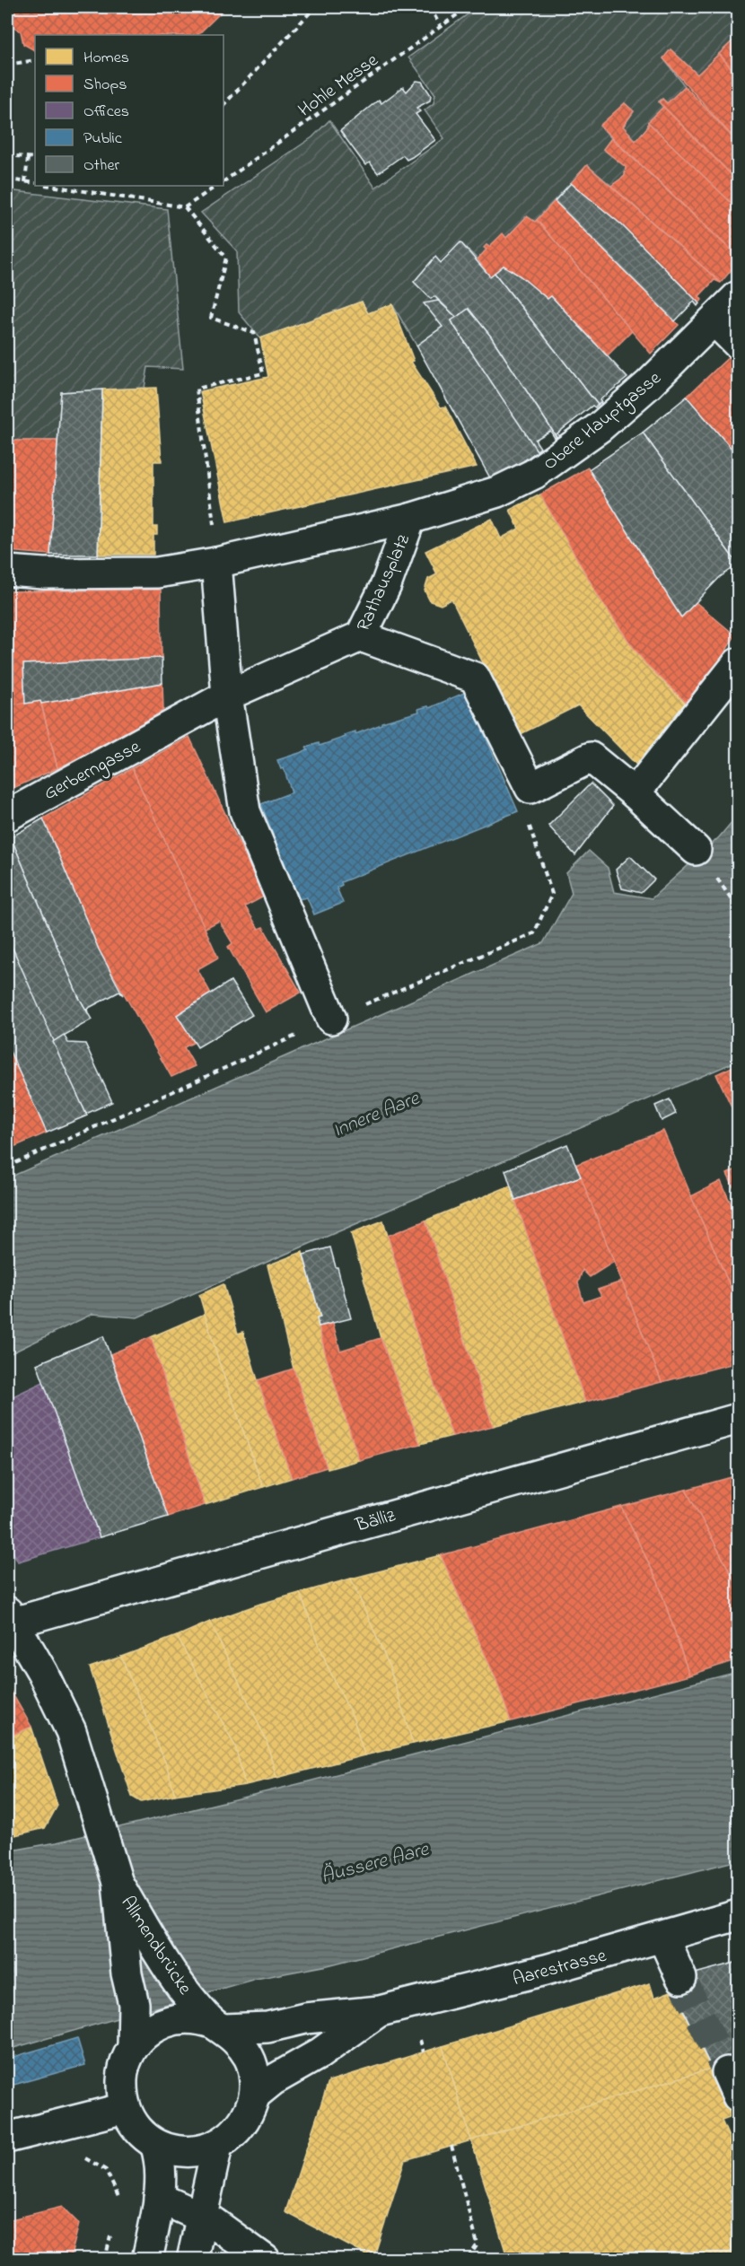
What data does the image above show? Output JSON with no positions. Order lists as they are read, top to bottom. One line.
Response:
{"streets":{"street":["Obere Hauptgasse","Rathausplatz","Gerberngasse","Bälliz","Allmendbrücke","Aarestrasse"],"path":["Hohle Messe"]},"crossings":[["Obere Hauptgasse","Rathausplatz"],["Rathausplatz","Gerberngasse"],["Bälliz","Allmendbrücke"],["Allmendbrücke","Aarestrasse"]],"water":["Innere Aare","Äussere Aare"],"legend":["Homes","Shops","Offices","Public","Other"]}
